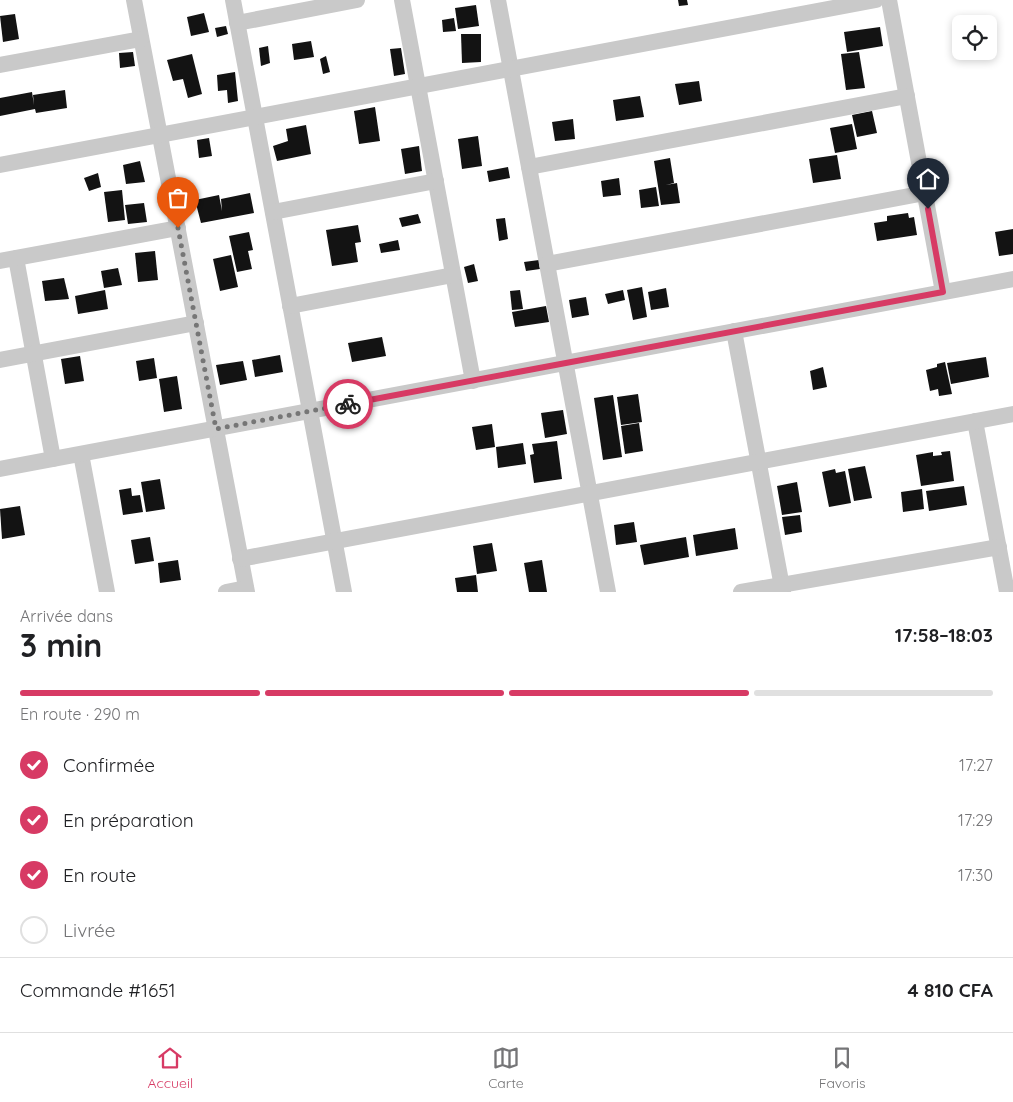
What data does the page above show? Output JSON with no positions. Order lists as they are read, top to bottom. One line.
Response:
{"page":{"heading":["3 min","Arrivée dans","17:58–18:03"],"panel":["Commande #1651","4 810 CFA"],"bar":"En route · 290 m","list":[["Confirmée","17:27"],["En préparation","17:29"],["En route","17:30"],"Livrée"],"tabs":["Accueil","Carte","Favoris"]}}
